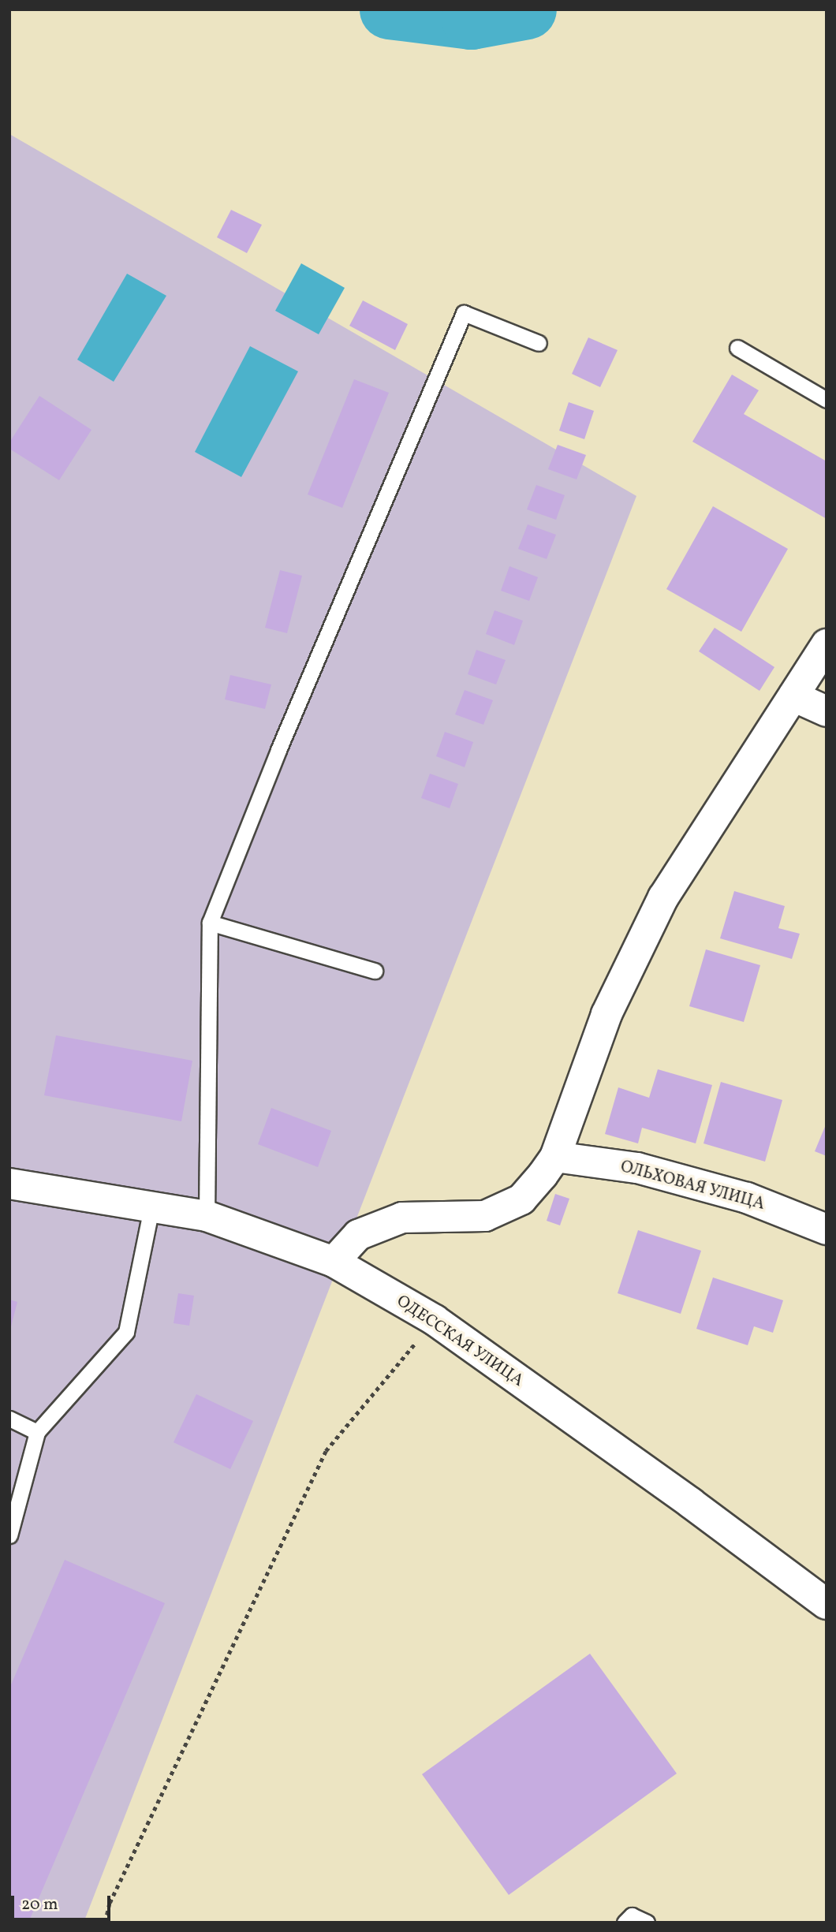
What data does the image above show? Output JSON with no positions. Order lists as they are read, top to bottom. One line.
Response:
{"streets":{"street":["ОЛЬХОВАЯ УЛИЦА","ОДЕССКАЯ УЛИЦА"]},"scale_bar":"20 m"}
